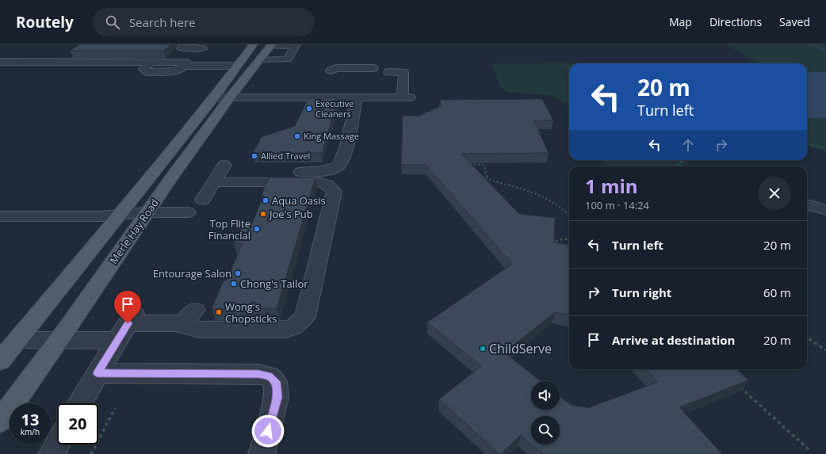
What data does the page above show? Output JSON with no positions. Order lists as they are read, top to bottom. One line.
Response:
{"streets":{"main road":["Merle Hay Road"]},"places":["Executive Cleaners","King Massage","Allied Travel","Aqua Oasis","Joe's Pub","Top Flite Financial","Entourage Salon","Chong's Tailor","Wong's Chopsticks","ChildServe"],"page":{"header":"Routely","search":"Search here","nav":["Map","Directions","Saved"],"turn":["20 m","Turn left"],"heading":["1 min","100 m · 14:24"],"list":[{"name":"Turn left","value":"20 m"},{"name":"Turn right","value":"60 m"},{"name":"Arrive at destination","value":"20 m"}],"speed":"13 km/h","limit":"20"}}
